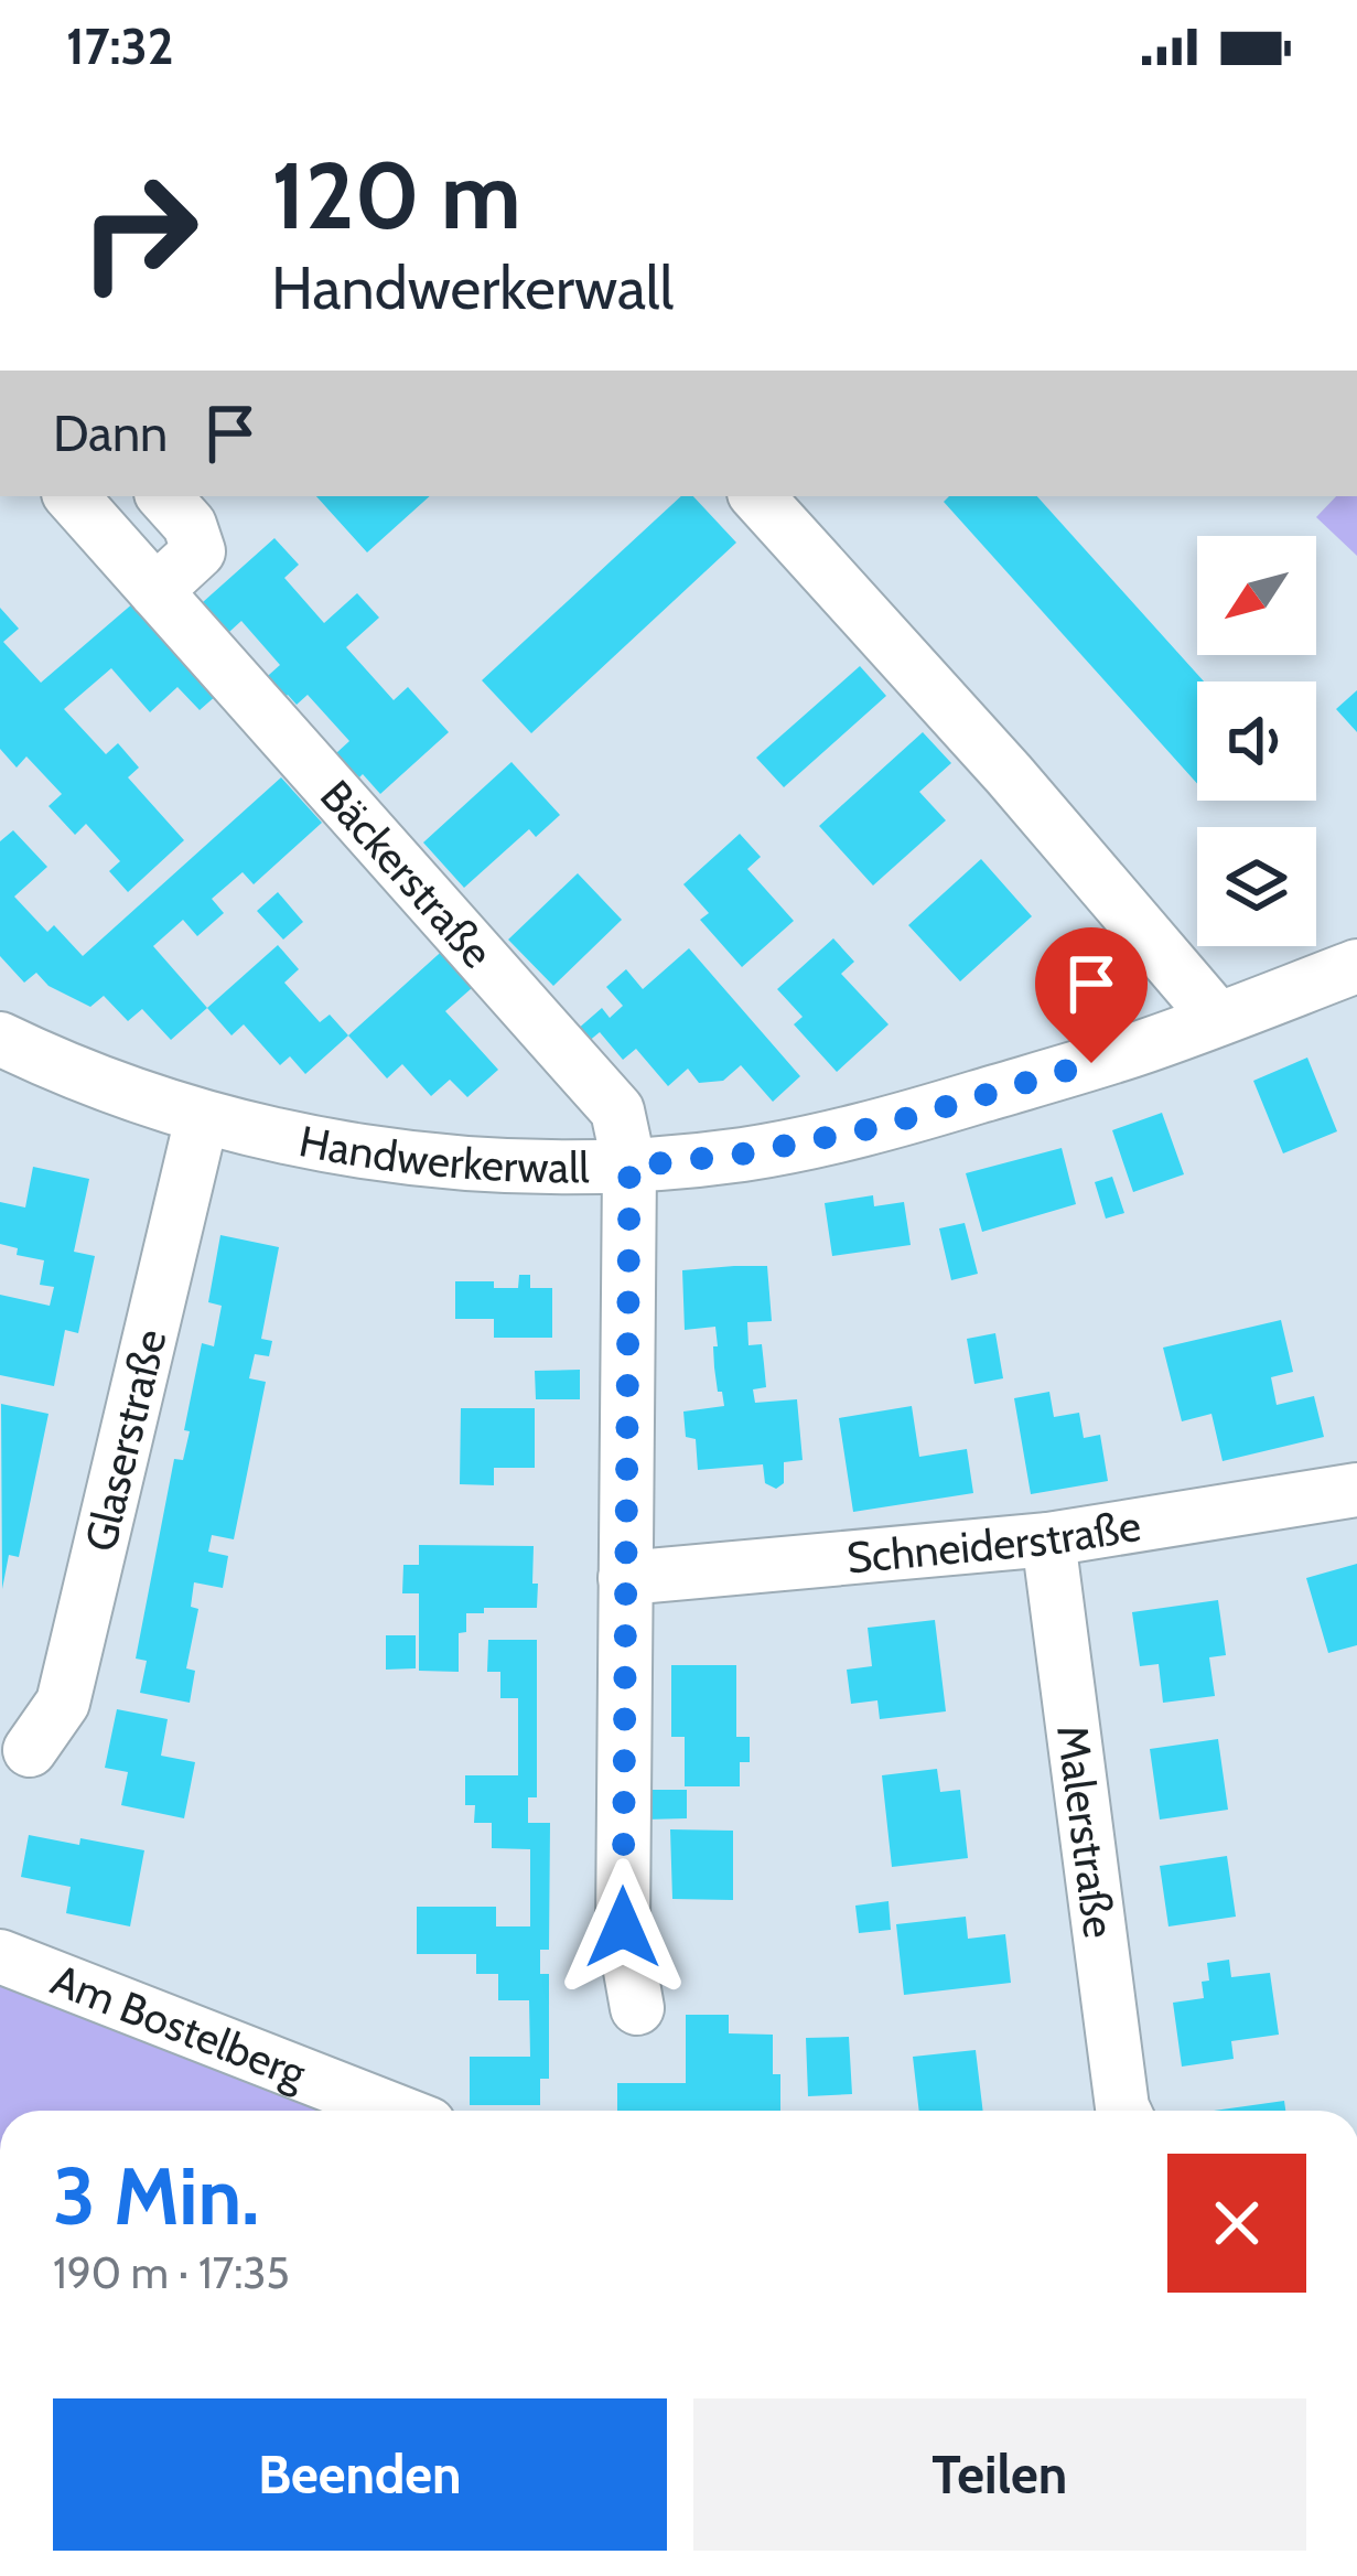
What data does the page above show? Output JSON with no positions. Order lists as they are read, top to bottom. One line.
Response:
{"streets":{"street":["Bäckerstraße","Handwerkerwall","Glaserstraße","Schneiderstraße","Malerstraße","Am Bostelberg"]},"crossings":[["Bäckerstraße","Handwerkerwall"],["Bäckerstraße","Schneiderstraße"],["Handwerkerwall","Glaserstraße"],["Schneiderstraße","Malerstraße"]],"north":"bottom left","page":{"status":"17:32","turn":["120 m","Handwerkerwall"],"then":"Dann","heading":["3 Min.","190 m · 17:35"],"buttons":["Beenden","Teilen"]}}
